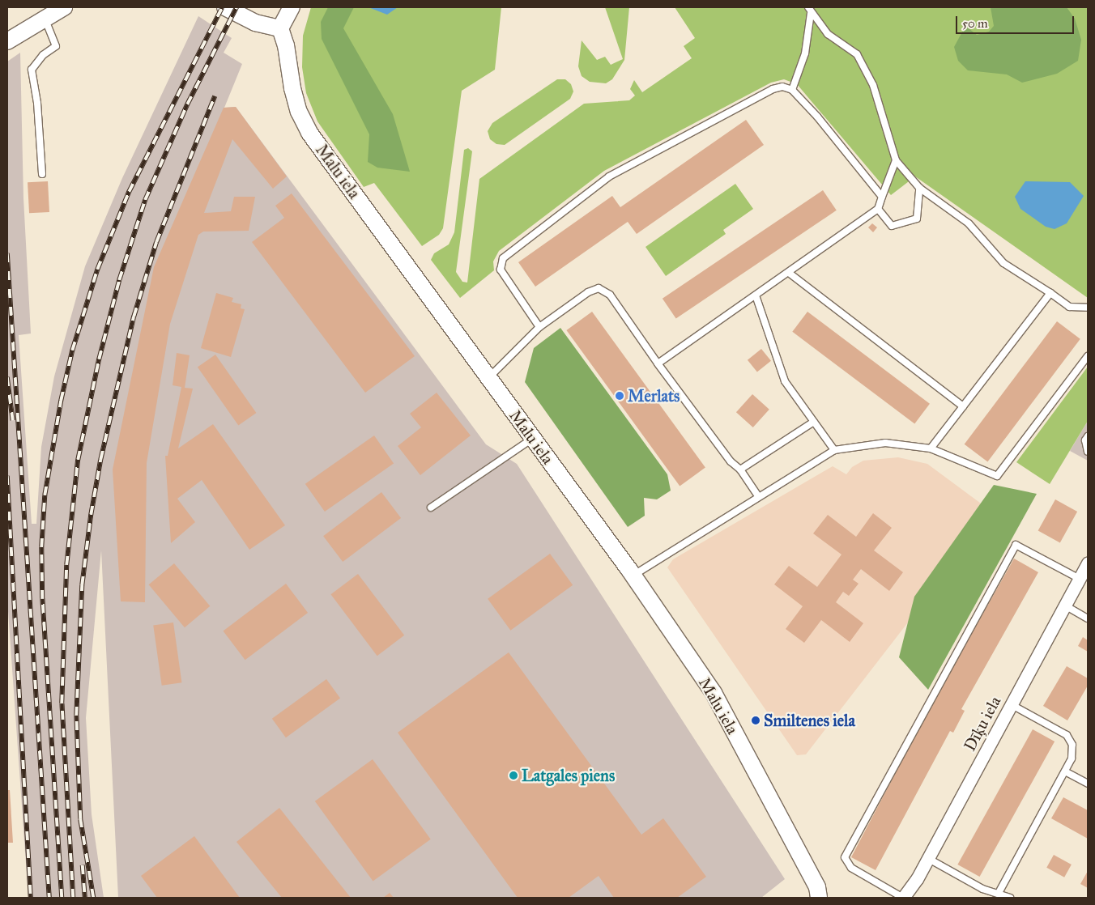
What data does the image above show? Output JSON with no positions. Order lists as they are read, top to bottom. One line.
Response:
{"streets":{"street":["Malu iela","Dīķu iela"]},"places":["Merlats","Smiltenes iela","Latgales piens"],"scale_bar":"50 m"}
